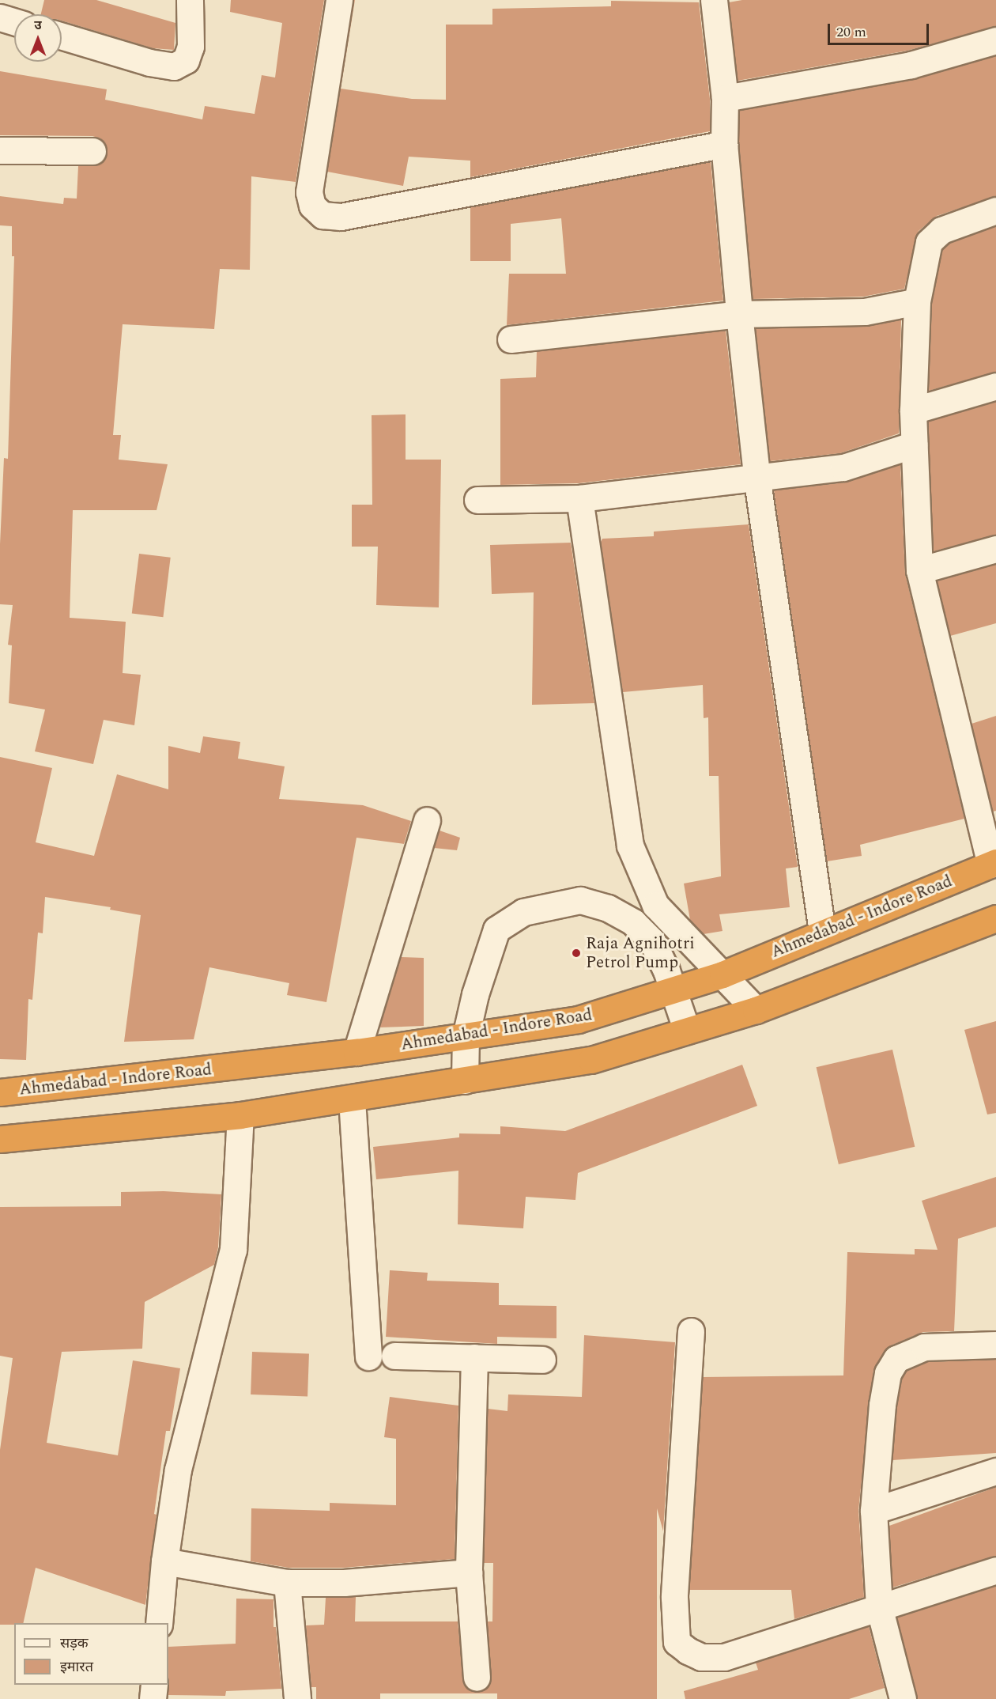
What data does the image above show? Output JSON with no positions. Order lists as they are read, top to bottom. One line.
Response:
{"streets":{"highway":["Ahmedabad - Indore Road"]},"places":["Raja Agnihotri Petrol Pump"],"legend":["सड़क","इमारत"],"scale_bar":"20 m","north":"top"}
